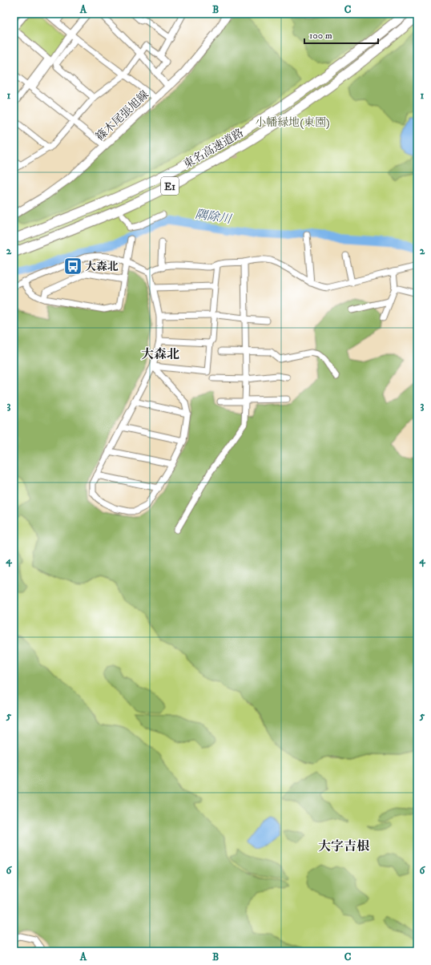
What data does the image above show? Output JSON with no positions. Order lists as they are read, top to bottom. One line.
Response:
{"streets":{"highway":["東名高速道路","E1"],"main road":["篠木尾張旭線"]},"districts":["大森北","大字吉根"],"water":["隅除川"],"parks":["小幡緑地(東園)"],"places":{"bus stop":["大森北"]},"scale_bar":"100 m","grid":{"columns":["A","B","C"],"rows":["1","2","3","4","5","6"]}}
